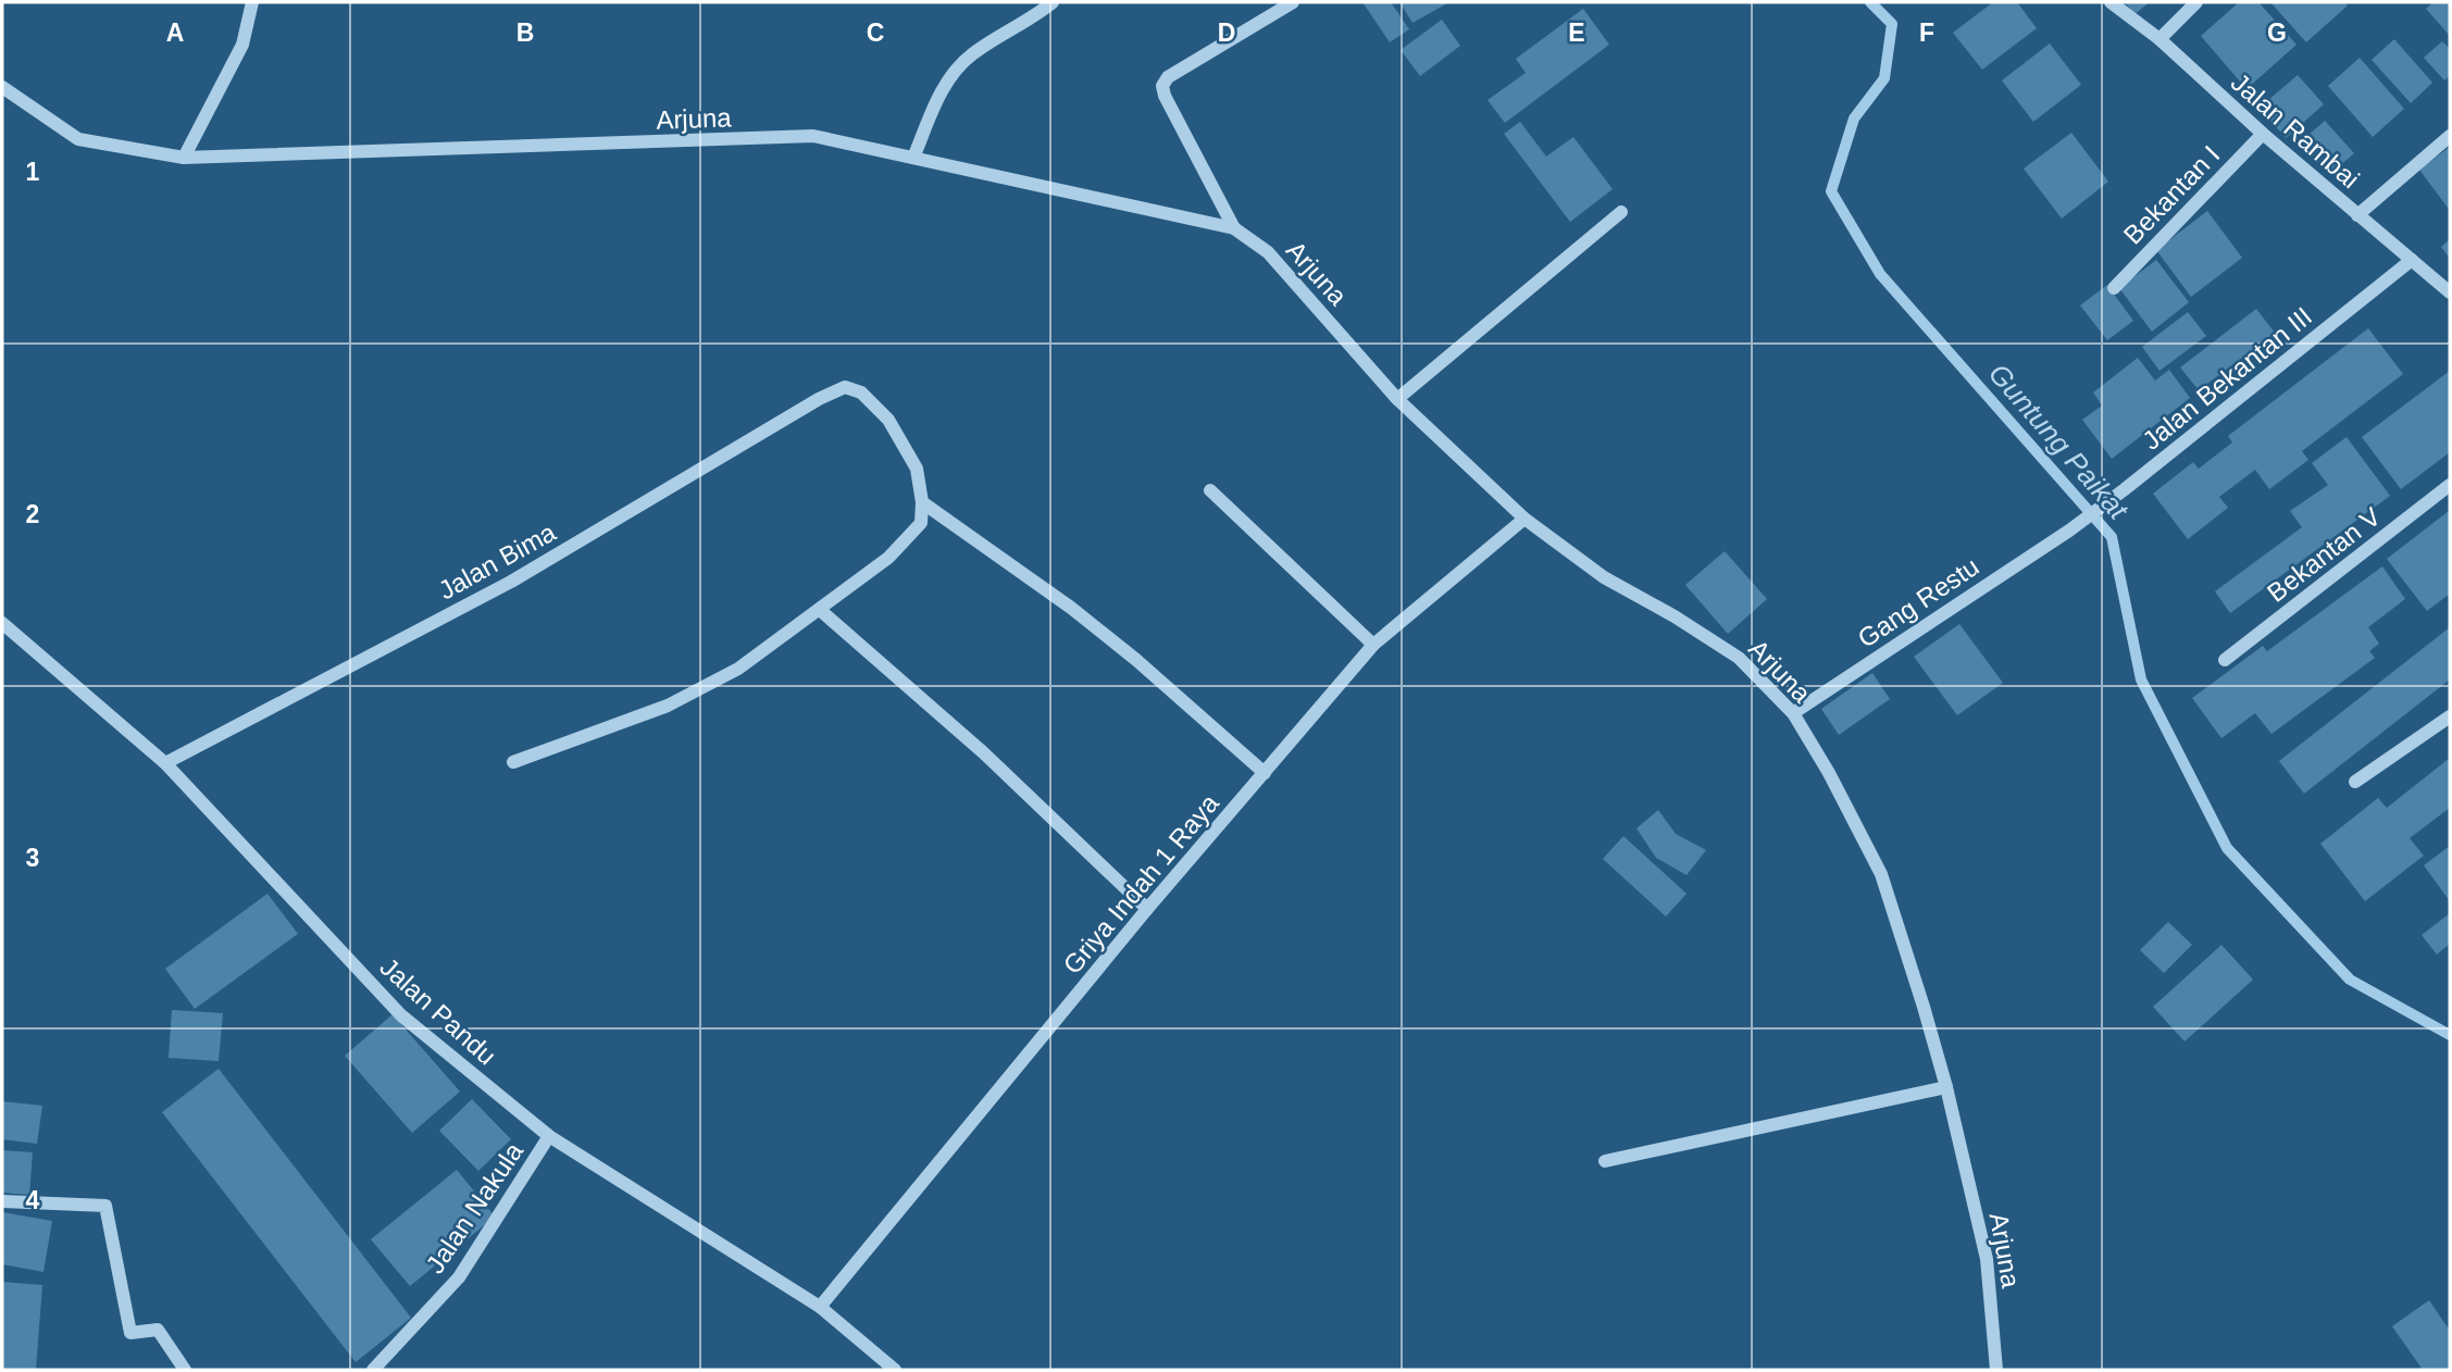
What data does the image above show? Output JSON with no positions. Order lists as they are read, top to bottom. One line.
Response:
{"streets":{"street":["Arjuna","Jalan Rambai","Bekantan I","Jalan Bekantan III","Bekantan V","Jalan Bima","Gang Restu","Griya Indah 1 Raya","Jalan Pandu","Jalan Nakula"]},"crossings":[["Arjuna","Gang Restu"],["Arjuna","Griya Indah 1 Raya"],["Jalan Rambai","Bekantan I"],["Jalan Rambai","Jalan Bekantan III"],["Jalan Bekantan III","Gang Restu"],["Jalan Bima","Jalan Pandu"],["Griya Indah 1 Raya","Jalan Pandu"],["Jalan Pandu","Jalan Nakula"]],"water":["Guntung Paikat"],"grid":{"columns":["A","B","C","D","E","F","G"],"rows":["1","2","3","4"]}}
